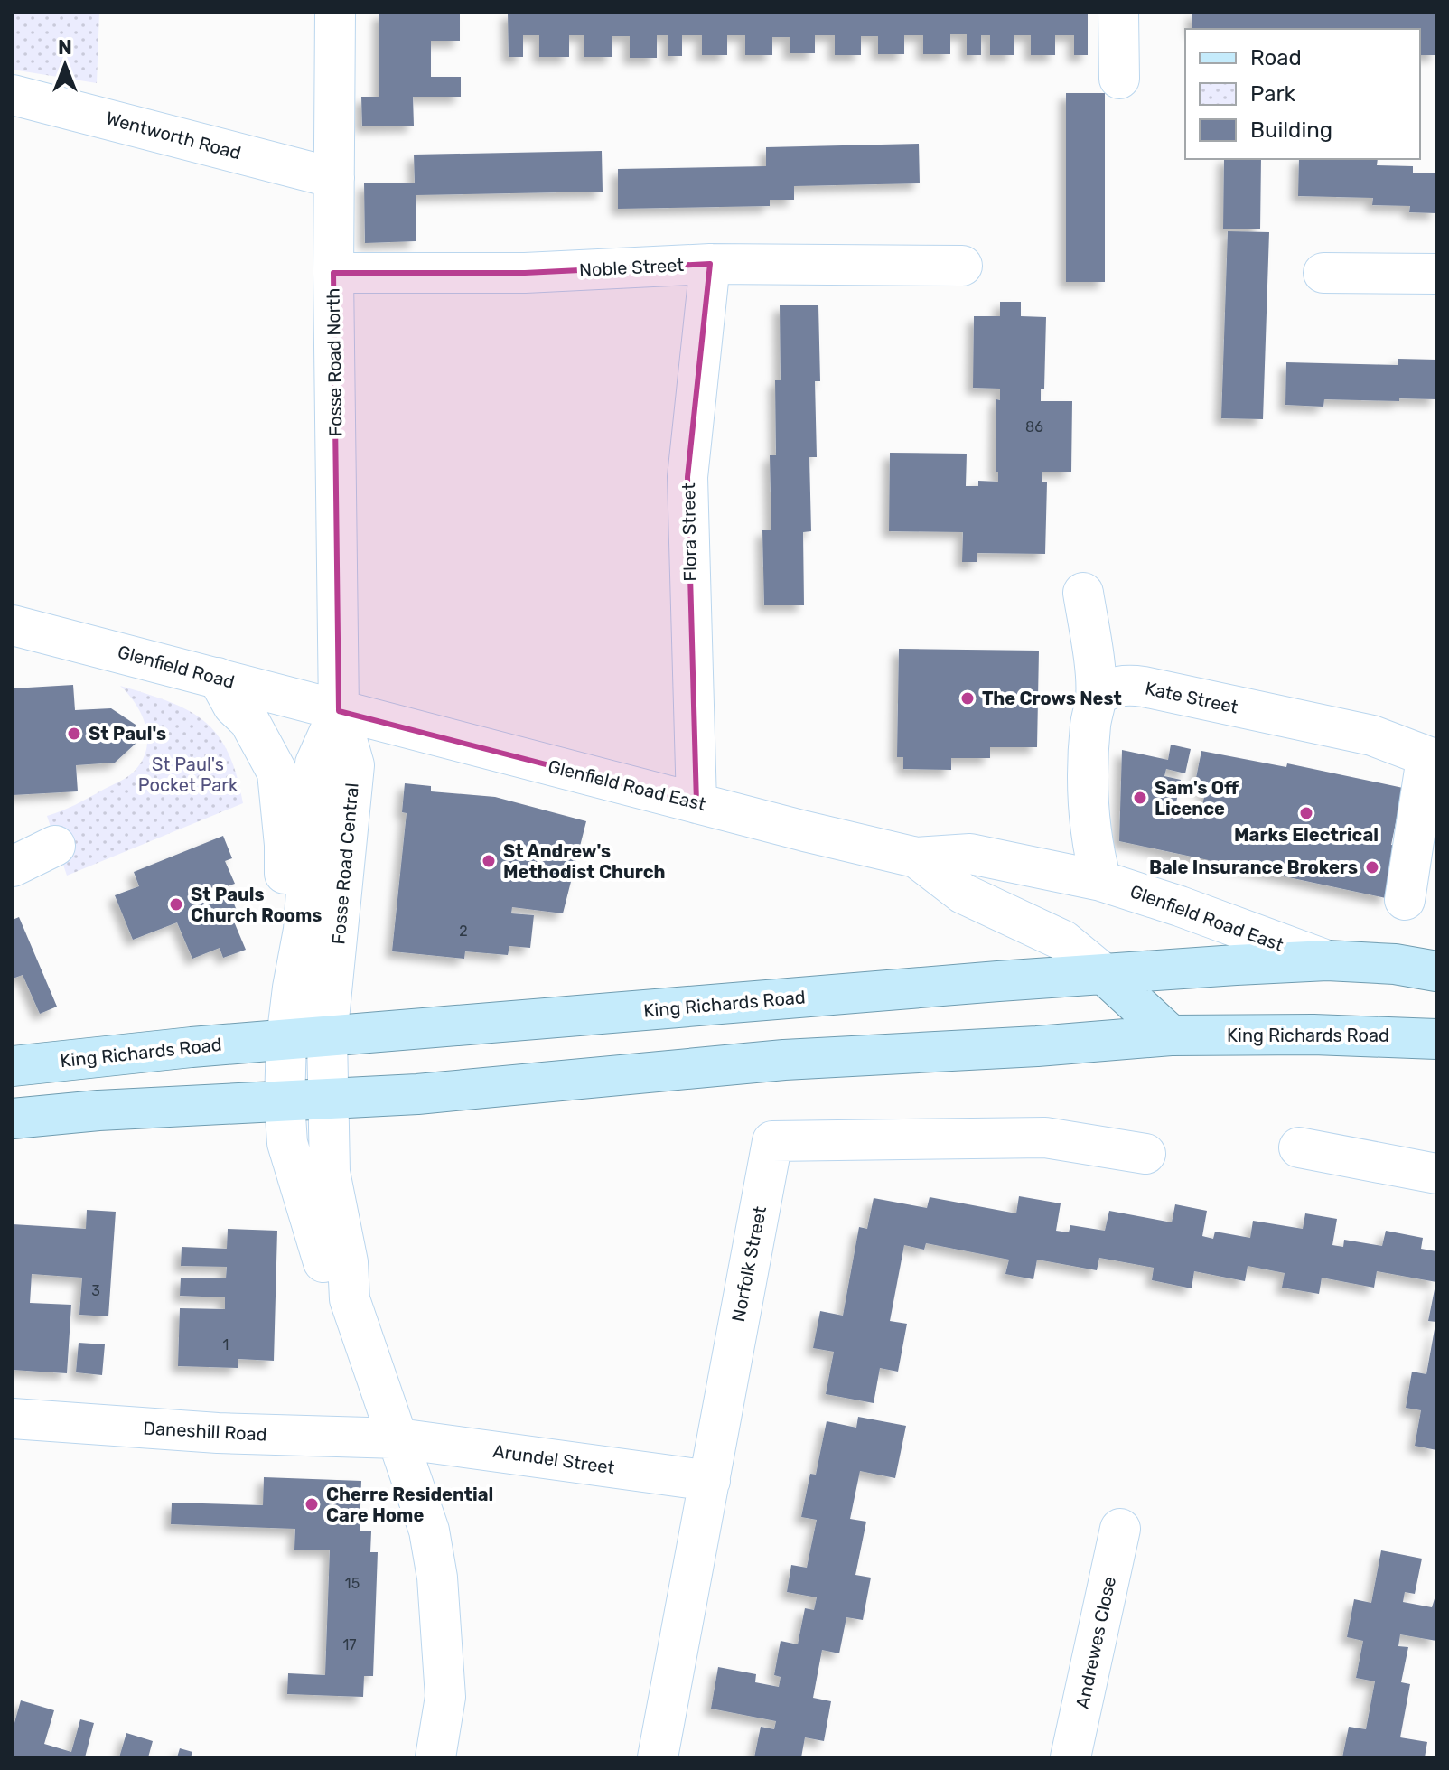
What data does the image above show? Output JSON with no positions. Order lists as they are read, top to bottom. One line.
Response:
{"streets":{"main road":["King Richards Road"],"street":["Wentworth Road","Noble Street","Fosse Road North","Flora Street","Glenfield Road","Kate Street","Glenfield Road East","Fosse Road Central","Norfolk Street","Daneshill Road","Arundel Street","Andrewes Close"]},"crossings":[["Wentworth Road","Fosse Road North"],["Noble Street","Fosse Road North"],["Noble Street","Flora Street"],["Fosse Road North","Glenfield Road"],["Fosse Road North","Glenfield Road East"],["Fosse Road North","Fosse Road Central"],["Flora Street","Glenfield Road East"],["Glenfield Road","Glenfield Road East"],["Glenfield Road","Fosse Road Central"],["Glenfield Road East","Fosse Road Central"],["Glenfield Road East","King Richards Road"],["Fosse Road Central","King Richards Road"],["Fosse Road Central","Daneshill Road"],["Fosse Road Central","Arundel Street"],["Norfolk Street","Arundel Street"],["Daneshill Road","Arundel Street"]],"parks":["St Paul's Pocket Park"],"places":["The Crows Nest","St Paul's","Sam's Off Licence","Marks Electrical","St Andrew's Methodist Church","Bale Insurance Brokers","St Pauls Church Rooms","Cherre Residential Care Home"],"house_numbers":["86","2","3","1","15","17"],"legend":["Road","Park","Building"],"north":"top"}
